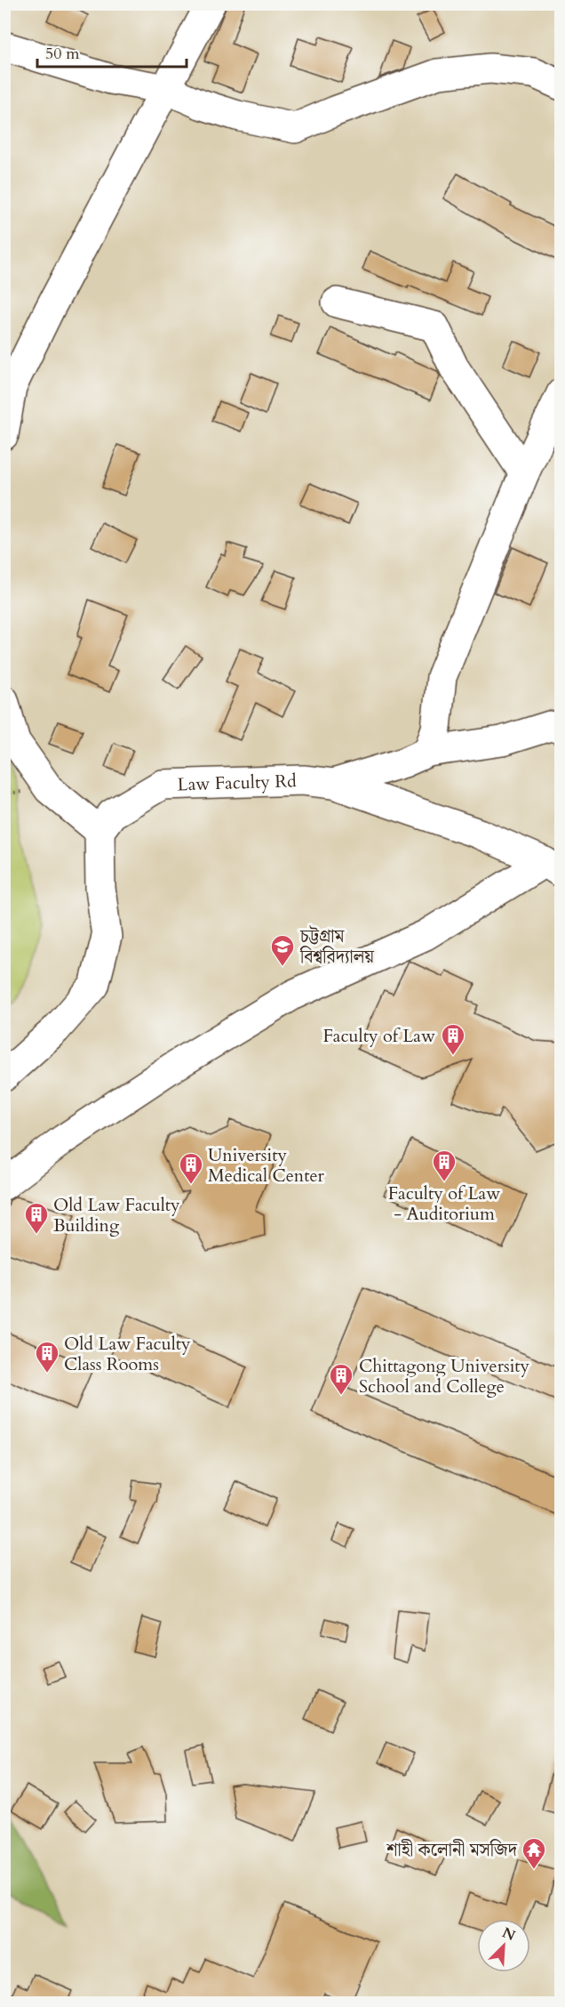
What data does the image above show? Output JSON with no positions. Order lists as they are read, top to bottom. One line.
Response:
{"streets":{"street":["Law Faculty Rd"]},"places":{"school or university":["চট্টগ্রাম বিশ্ববিদ্যালয়"],"building":["Faculty of Law","Faculty of Law - Auditorium","University Medical Center","Old Law Faculty Building","Old Law Faculty Class Rooms","Chittagong University School and College"],"temple":["শাহী কলোনী মসজিদ"]},"scale_bar":"50 m","north":"top right"}
